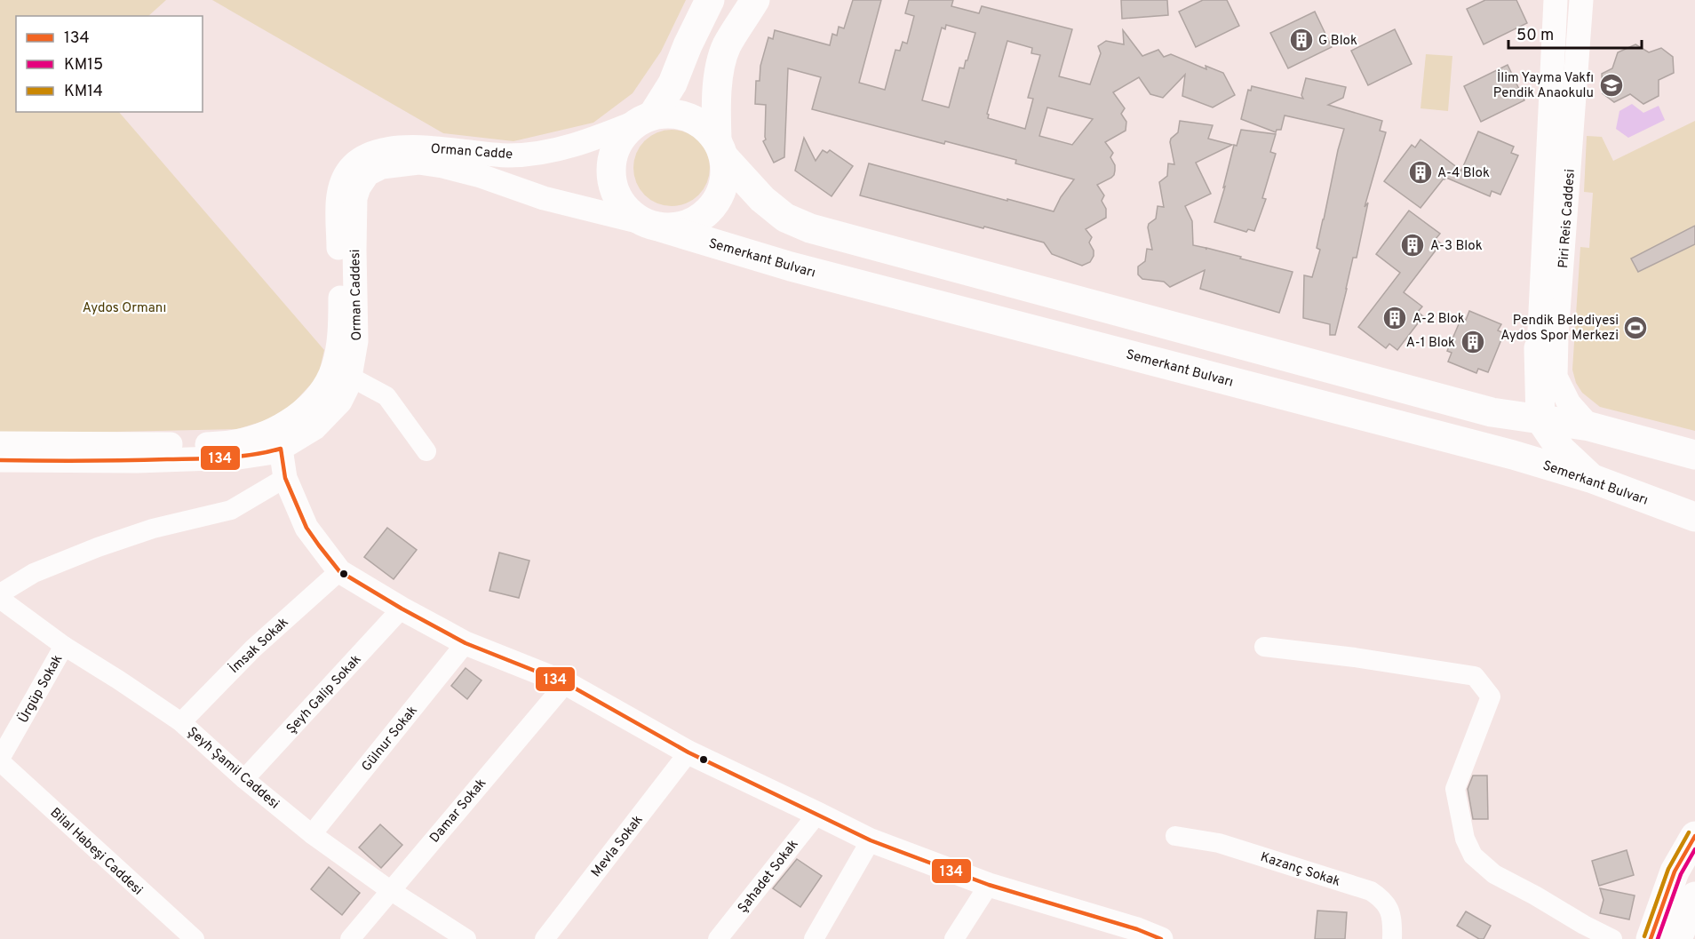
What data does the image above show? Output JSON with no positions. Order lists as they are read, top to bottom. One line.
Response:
{"streets":{"main road":["Semerkant Bulvarı"],"street":["Orman Cadde","Piri Reis Caddesi","Orman Caddesi","İmsak Sokak","Ürgüp Sokak","Şeyh Galip Sokak","Gülnur Sokak","Şeyh Şamil Caddesi","Damar Sokak","Mevla Sokak","Bilal Habeşi Caddesi","Kazanç Sokak","Şahadet Sokak"]},"crossings":[["Orman Cadde","Semerkant Bulvarı"],["Orman Cadde","Orman Caddesi"],["İmsak Sokak","Şeyh Şamil Caddesi"],["Ürgüp Sokak","Şeyh Şamil Caddesi"],["Ürgüp Sokak","Bilal Habeşi Caddesi"],["Şeyh Galip Sokak","Şeyh Şamil Caddesi"],["Gülnur Sokak","Şeyh Şamil Caddesi"],["Şeyh Şamil Caddesi","Damar Sokak"]],"parks":["Aydos Ormanı"],"places":{"building":["G Blok","A-4 Blok","A-3 Blok","A-2 Blok","A-1 Blok"],"school or university":["İlim Yayma Vakfı Pendik Anaokulu"],"sports":["Pendik Belediyesi Aydos Spor Merkezi"]},"lines":["transit line 134","transit line KM14","transit line KM15"],"legend":["134","KM15","KM14"],"scale_bar":"50 m"}
